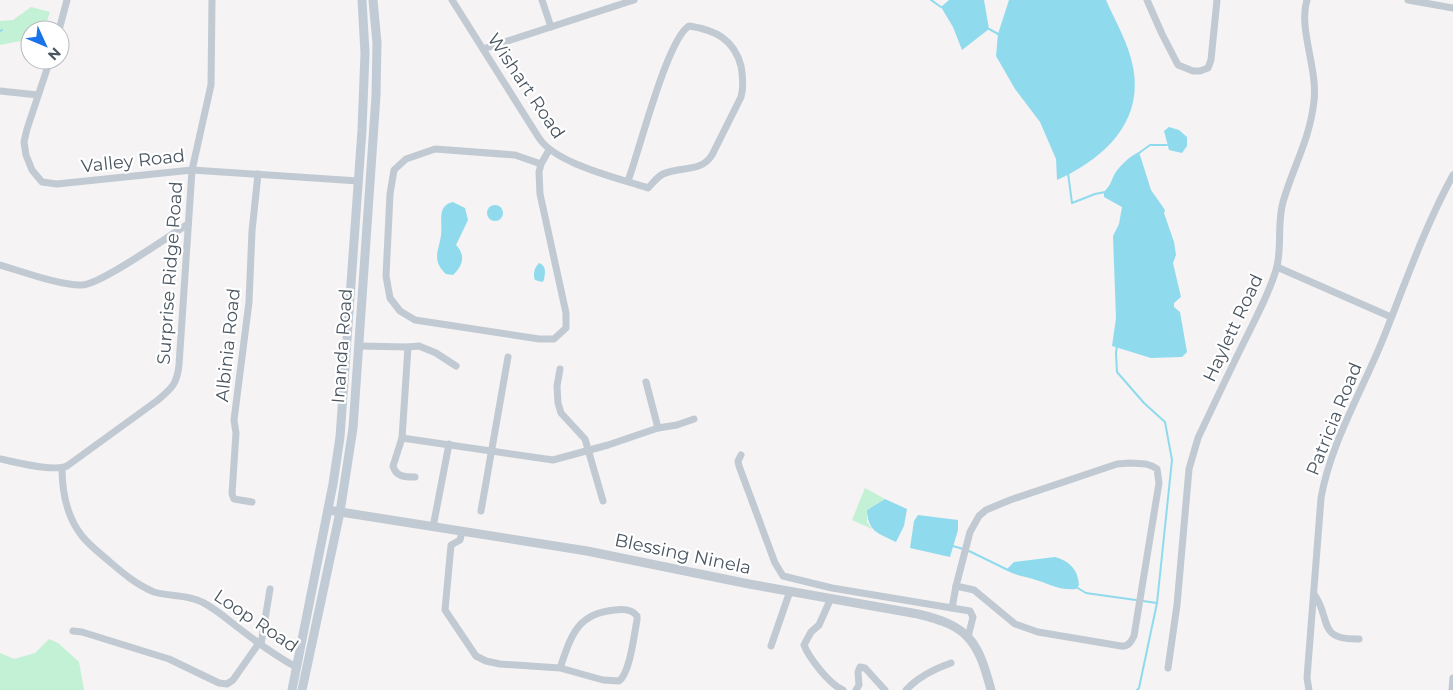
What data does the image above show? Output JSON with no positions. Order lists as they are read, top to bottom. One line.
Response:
{"streets":{"main road":["Inanda Road"],"street":["Wishart Road","Valley Road","Surprise Ridge Road","Haylett Road","Albinia Road","Patricia Road","Blessing Ninela","Loop Road"]},"crossings":[["Valley Road","Surprise Ridge Road"],["Valley Road","Albinia Road"],["Valley Road","Inanda Road"],["Surprise Ridge Road","Loop Road"],["Inanda Road","Blessing Ninela"],["Inanda Road","Loop Road"]],"north":"bottom right"}
